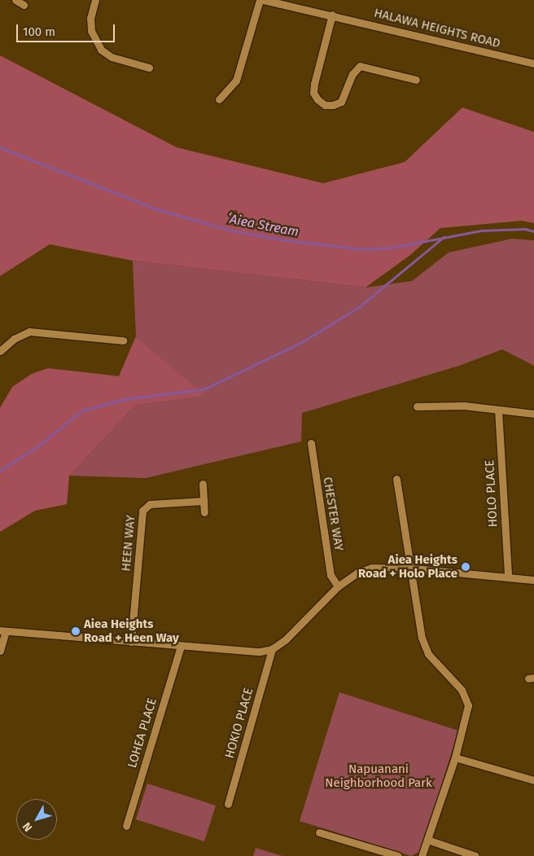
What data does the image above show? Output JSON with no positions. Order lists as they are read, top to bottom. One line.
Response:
{"streets":{"street":["HALAWA HEIGHTS ROAD","HOLO PLACE","CHESTER WAY","HEEN WAY","HOKIO PLACE","LOHEA PLACE"]},"water":["ʻAiea Stream"],"parks":["Napuanani Neighborhood Park"],"places":["Aiea Heights Road + Holo Place","Aiea Heights Road + Heen Way"],"scale_bar":"100 m","north":"bottom left"}
